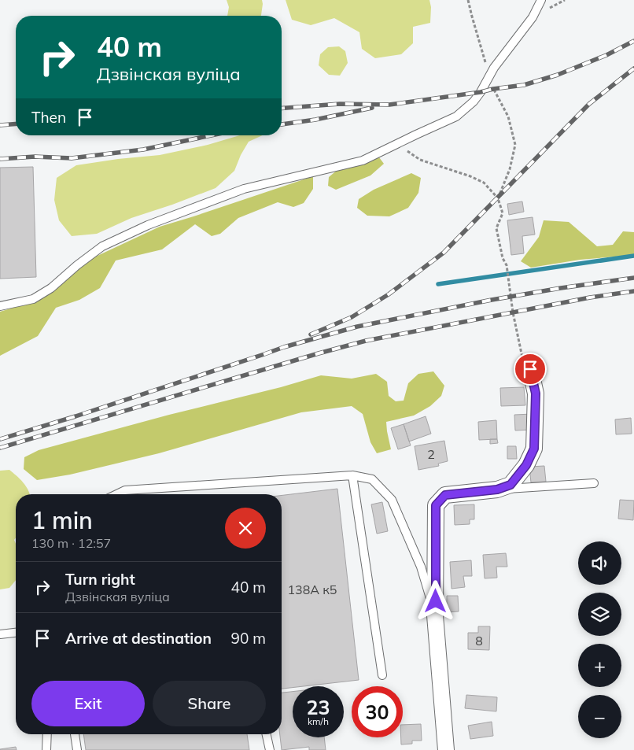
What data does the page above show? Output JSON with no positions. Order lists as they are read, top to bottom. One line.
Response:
{"house_numbers":["2","138А к5","8"],"page":{"turn":["40 m","Дзвінская вуліца"],"then":"Then","heading":["1 min","130 m · 12:57"],"map_buttons":["+","−"],"list":[{"name":"Turn right","note":"Дзвінская вуліца","value":"40 m"},{"name":"Arrive at destination","value":"90 m"}],"buttons":["Exit","Share"],"speed":"23 km/h","limit":"30"}}
